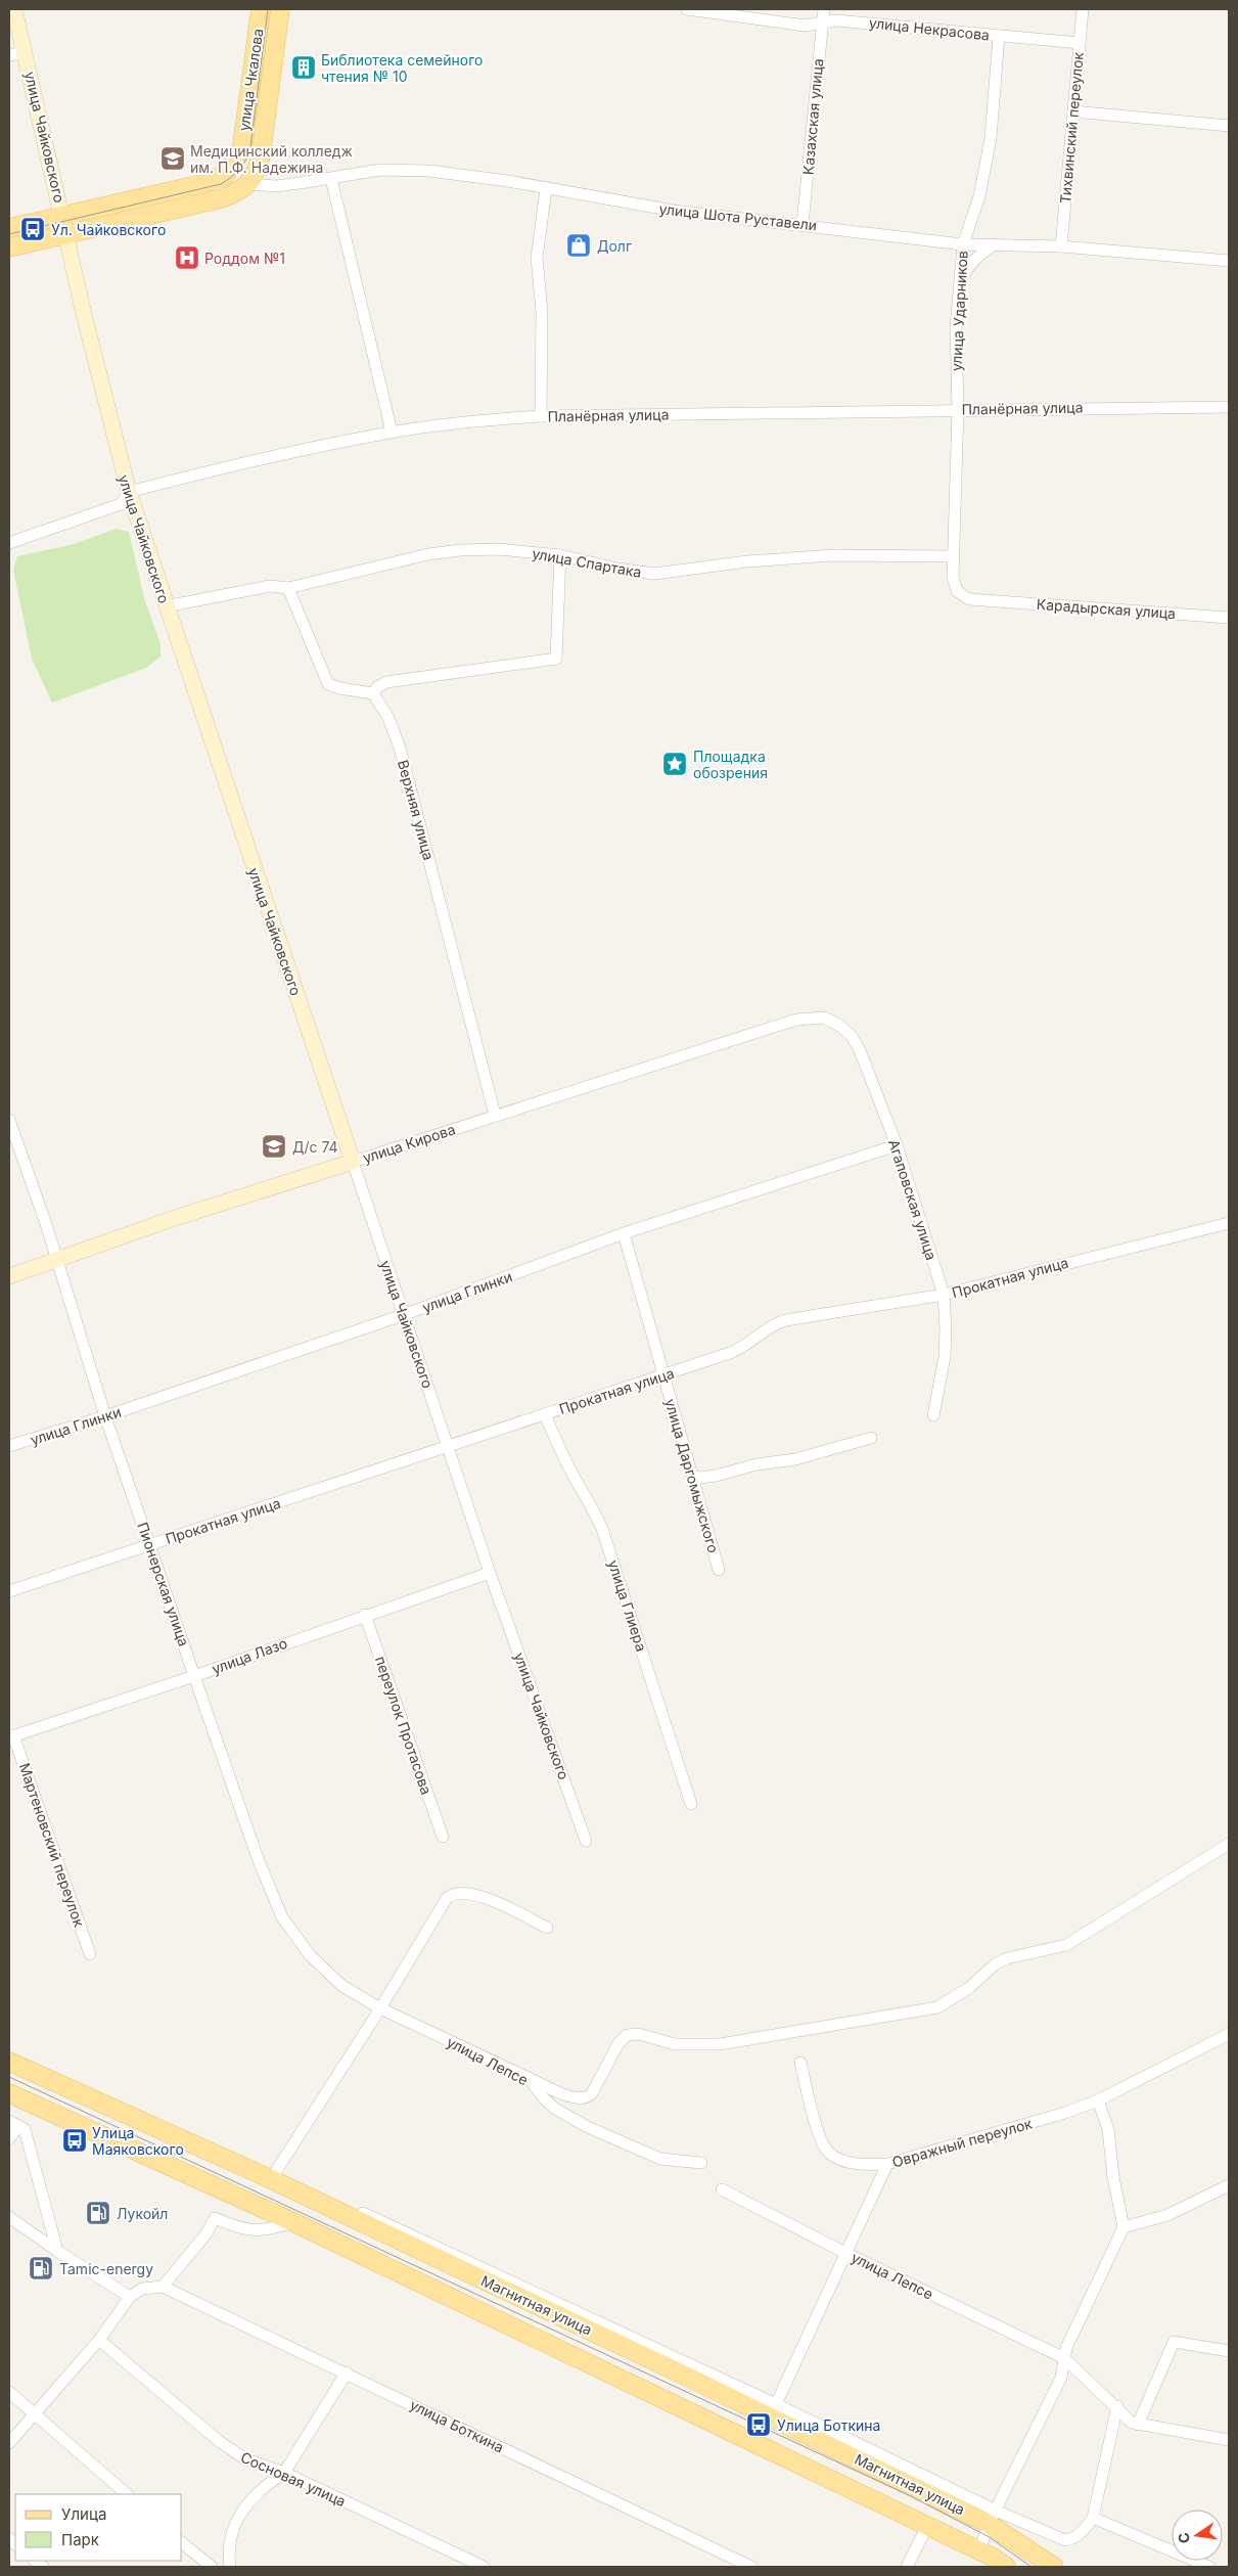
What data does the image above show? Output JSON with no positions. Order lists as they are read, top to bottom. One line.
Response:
{"streets":{"main road":["улица Чкалова","улица Чайковского","улица Кирова","Магнитная улица"],"street":["улица Некрасова","Казахская улица","Тихвинский переулок","улица Шота Руставели","улица Ударников","Планёрная улица","улица Спартака","Карадырская улица","Верхняя улица","Агаповская улица","Прокатная улица","улица Глинки","улица Даргомыжского","Пионерская улица","улица Глиера","улица Лазо","переулок Протасова","Мартеновский переулок","улица Лепсе","Овражный переулок","улица Боткина","Сосновая улица"]},"crossings":[["улица Некрасова","Казахская улица"],["улица Некрасова","Тихвинский переулок"],["улица Некрасова","улица Ударников"],["улица Чкалова","улица Чайковского"],["улица Чкалова","улица Шота Руставели"],["Казахская улица","улица Шота Руставели"],["Тихвинский переулок","улица Шота Руставели"],["улица Чайковского","Планёрная улица"],["улица Чайковского","улица Спартака"],["улица Чайковского","улица Кирова"],["улица Чайковского","Прокатная улица"],["улица Чайковского","улица Глинки"],["улица Чайковского","улица Лазо"],["улица Шота Руставели","улица Ударников"],["улица Ударников","Планёрная улица"],["улица Ударников","улица Спартака"],["улица Ударников","Карадырская улица"],["Верхняя улица","улица Кирова"],["улица Кирова","Агаповская улица"],["улица Кирова","Пионерская улица"],["Агаповская улица","Прокатная улица"],["Агаповская улица","улица Глинки"],["Прокатная улица","улица Даргомыжского"],["Прокатная улица","Пионерская улица"],["Прокатная улица","улица Глиера"],["улица Глинки","улица Даргомыжского"],["улица Глинки","Пионерская улица"],["Пионерская улица","улица Лазо"],["Пионерская улица","улица Лепсе"],["улица Лазо","переулок Протасова"],["улица Лазо","Мартеновский переулок"]],"places":{"building":["Библиотека семейного чтения № 10"],"school or university":["Медицинский колледж им. П.Ф. Надежина","Д/с 74"],"bus stop":["Ул. Чайковского","Улица Маяковского","Улица Боткина"],"shop":["Долг"],"hospital":["Роддом №1"],"place":["Площадка обозрения"],"fuel station":["Лукойл","Tamic-energy"]},"legend":["Улица","Парк"],"north":"left"}
